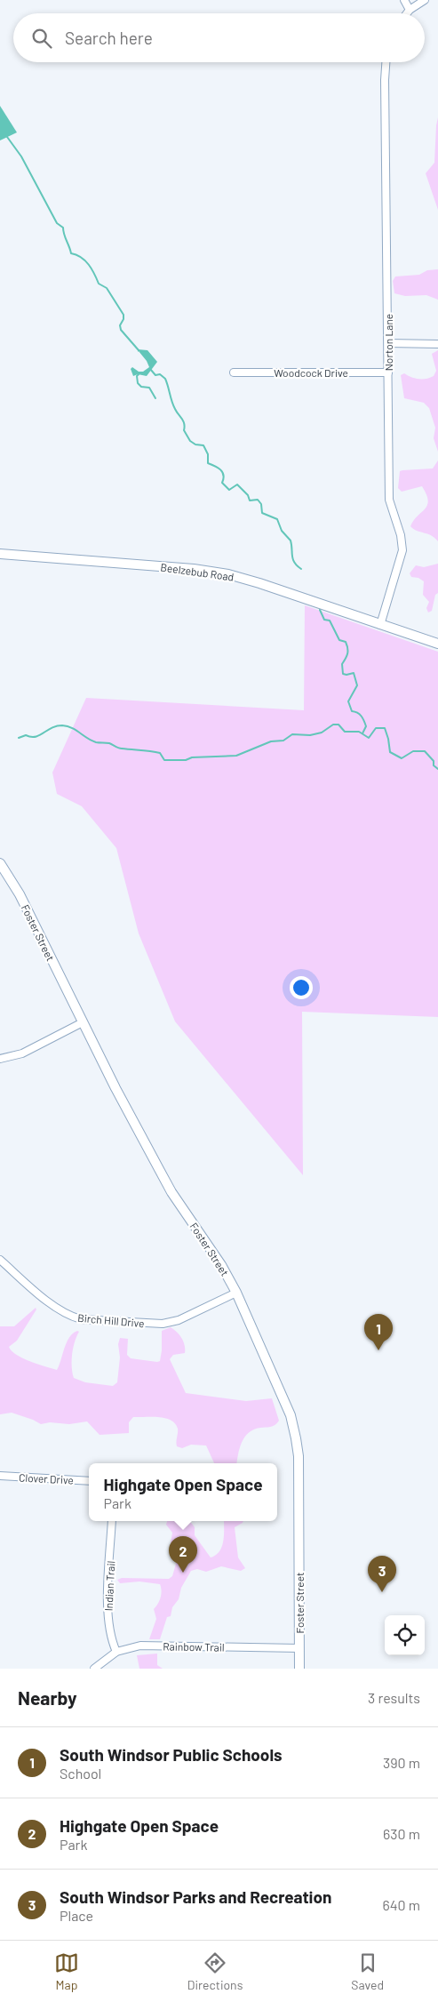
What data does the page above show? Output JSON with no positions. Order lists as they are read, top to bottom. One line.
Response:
{"streets":{"street":["Norton Lane","Woodcock Drive","Beelzebub Road","Foster Street","Birch Hill Drive","Clover Drive","Indian Trail","Rainbow Trail"]},"crossings":[["Norton Lane","Woodcock Drive"],["Norton Lane","Beelzebub Road"],["Foster Street","Birch Hill Drive"],["Foster Street","Rainbow Trail"],["Indian Trail","Rainbow Trail"]],"page":{"search":"Search here","pins":["1","2","3"],"popup":["Highgate Open Space","Park"],"heading":["Nearby","3 results"],"list":[{"mark":"1","name":"South Windsor Public Schools","note":"School","value":"390 m"},{"mark":"2","name":"Highgate Open Space","note":"Park","value":"630 m"},{"mark":"3","name":"South Windsor Parks and Recreation","note":"Place","value":"640 m"}],"nav":["Map","Directions","Saved"]}}
